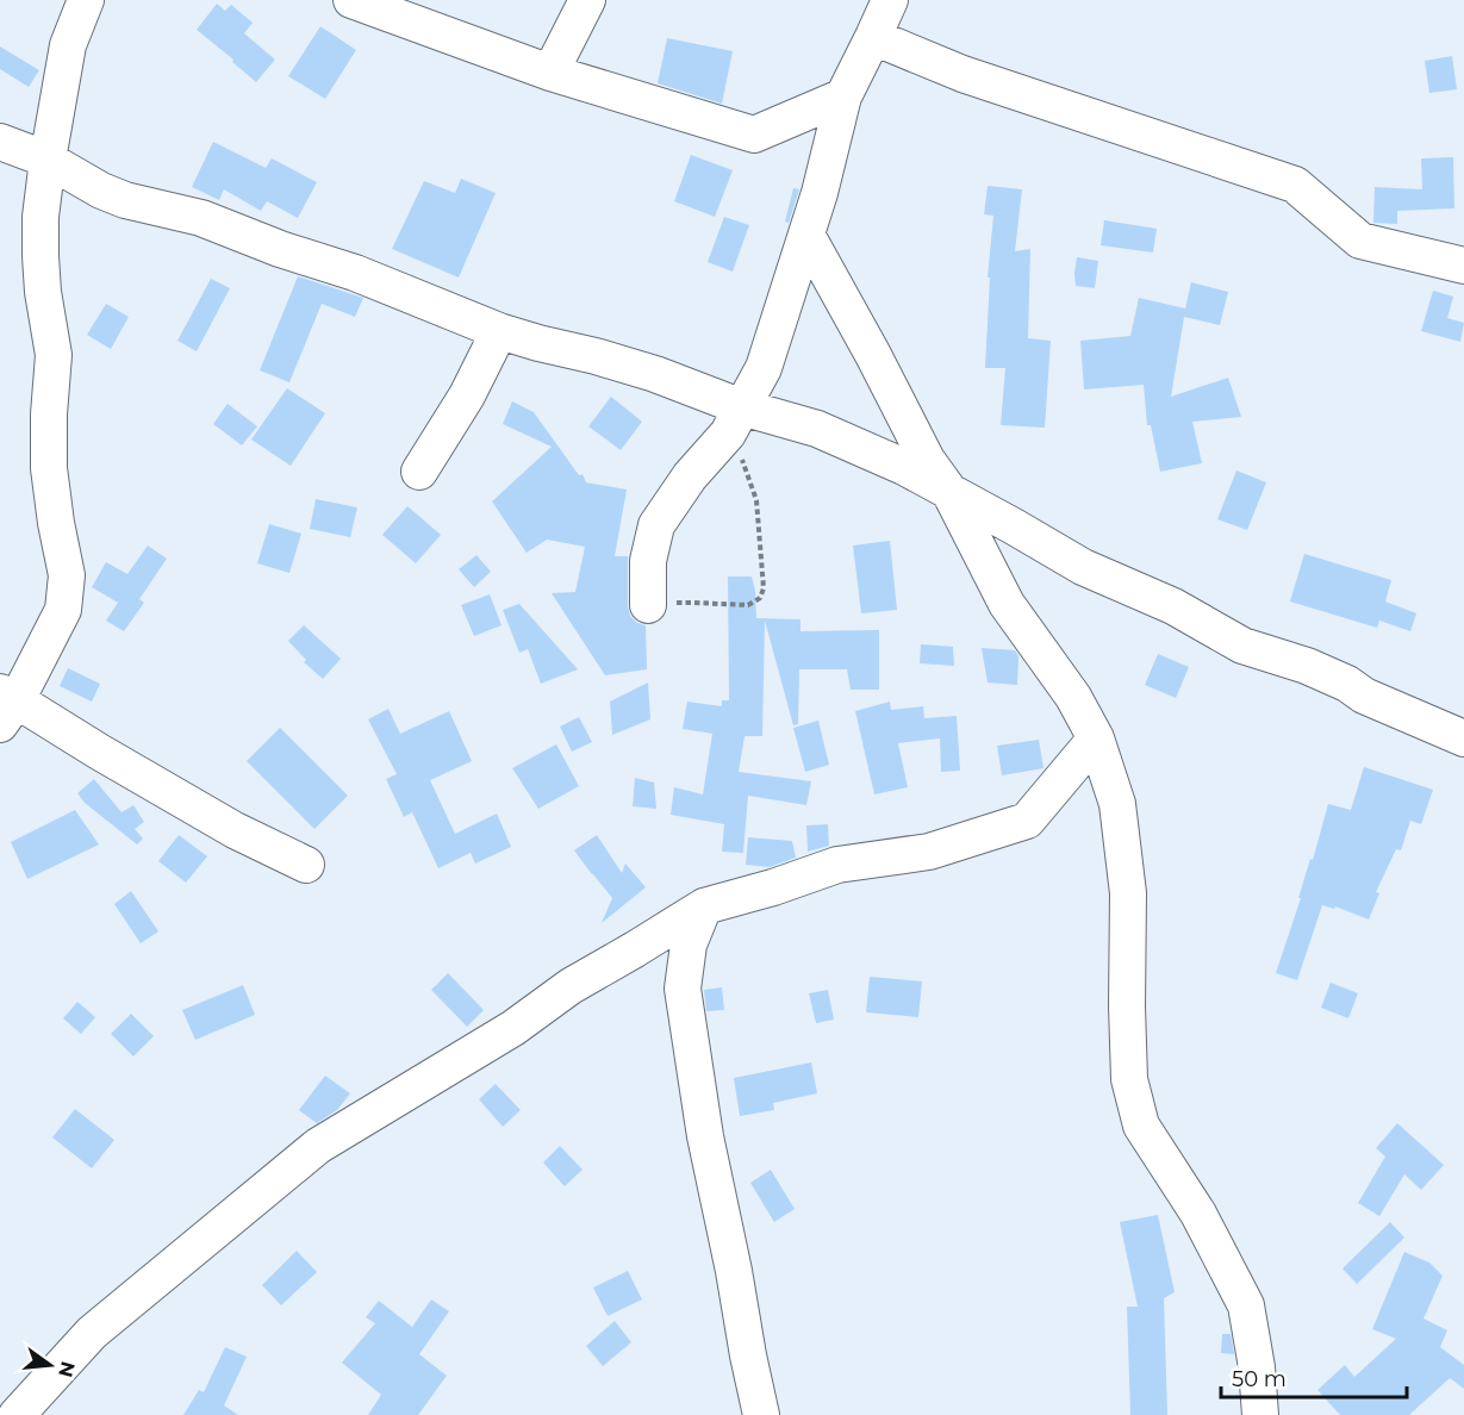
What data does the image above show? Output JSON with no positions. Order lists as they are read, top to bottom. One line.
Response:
{"scale_bar":"50 m","north":"right"}
